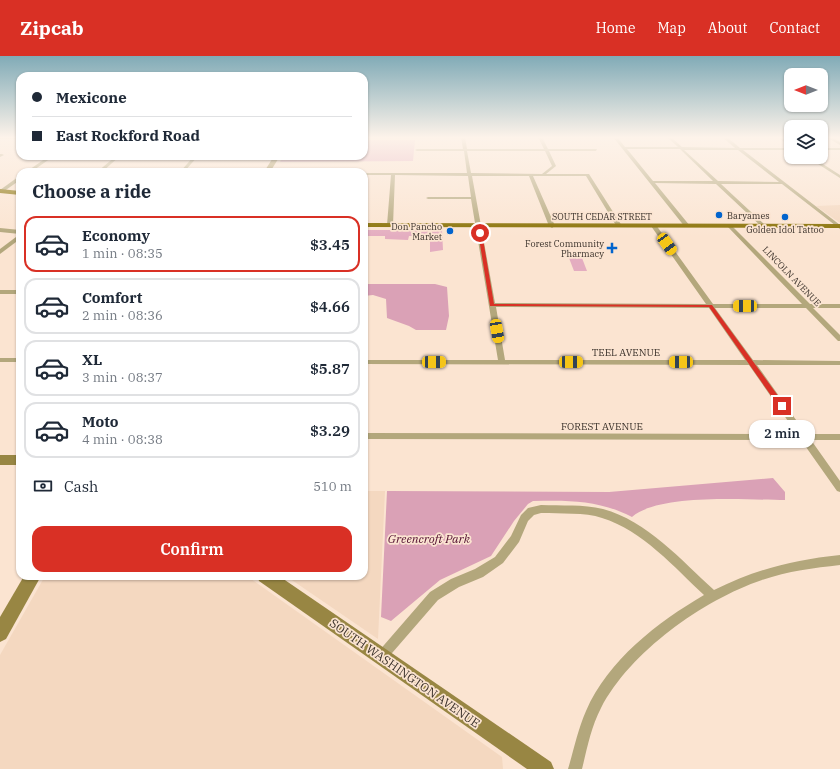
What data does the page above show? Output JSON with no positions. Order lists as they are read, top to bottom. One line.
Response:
{"streets":{"main road":["SOUTH CEDAR STREET"],"street":["LINCOLN AVENUE","TEEL AVENUE","FOREST AVENUE","SOUTH WASHINGTON AVENUE"]},"crossings":[["SOUTH CEDAR STREET","LINCOLN AVENUE"]],"parks":["Greencroft Park"],"places":{"other":["Baryames","Golden Idol Tattoo","Don Pancho Market"],"health":["Forest Community Pharmacy"]},"north":"left","page":{"header":"Zipcab","nav":["Home","Map","About","Contact"],"banner":["Mexicone","East Rockford Road"],"heading":"Choose a ride","list":[{"name":"Economy","note":"1 min · 08:35","value":"$3.45"},{"name":"Comfort","note":"2 min · 08:36","value":"$4.66"},{"name":"XL","note":"3 min · 08:37","value":"$5.87"},{"name":"Moto","note":"4 min · 08:38","value":"$3.29"}],"bubble":"2 min","pay":["Cash","510 m"],"buttons":"Confirm"}}
